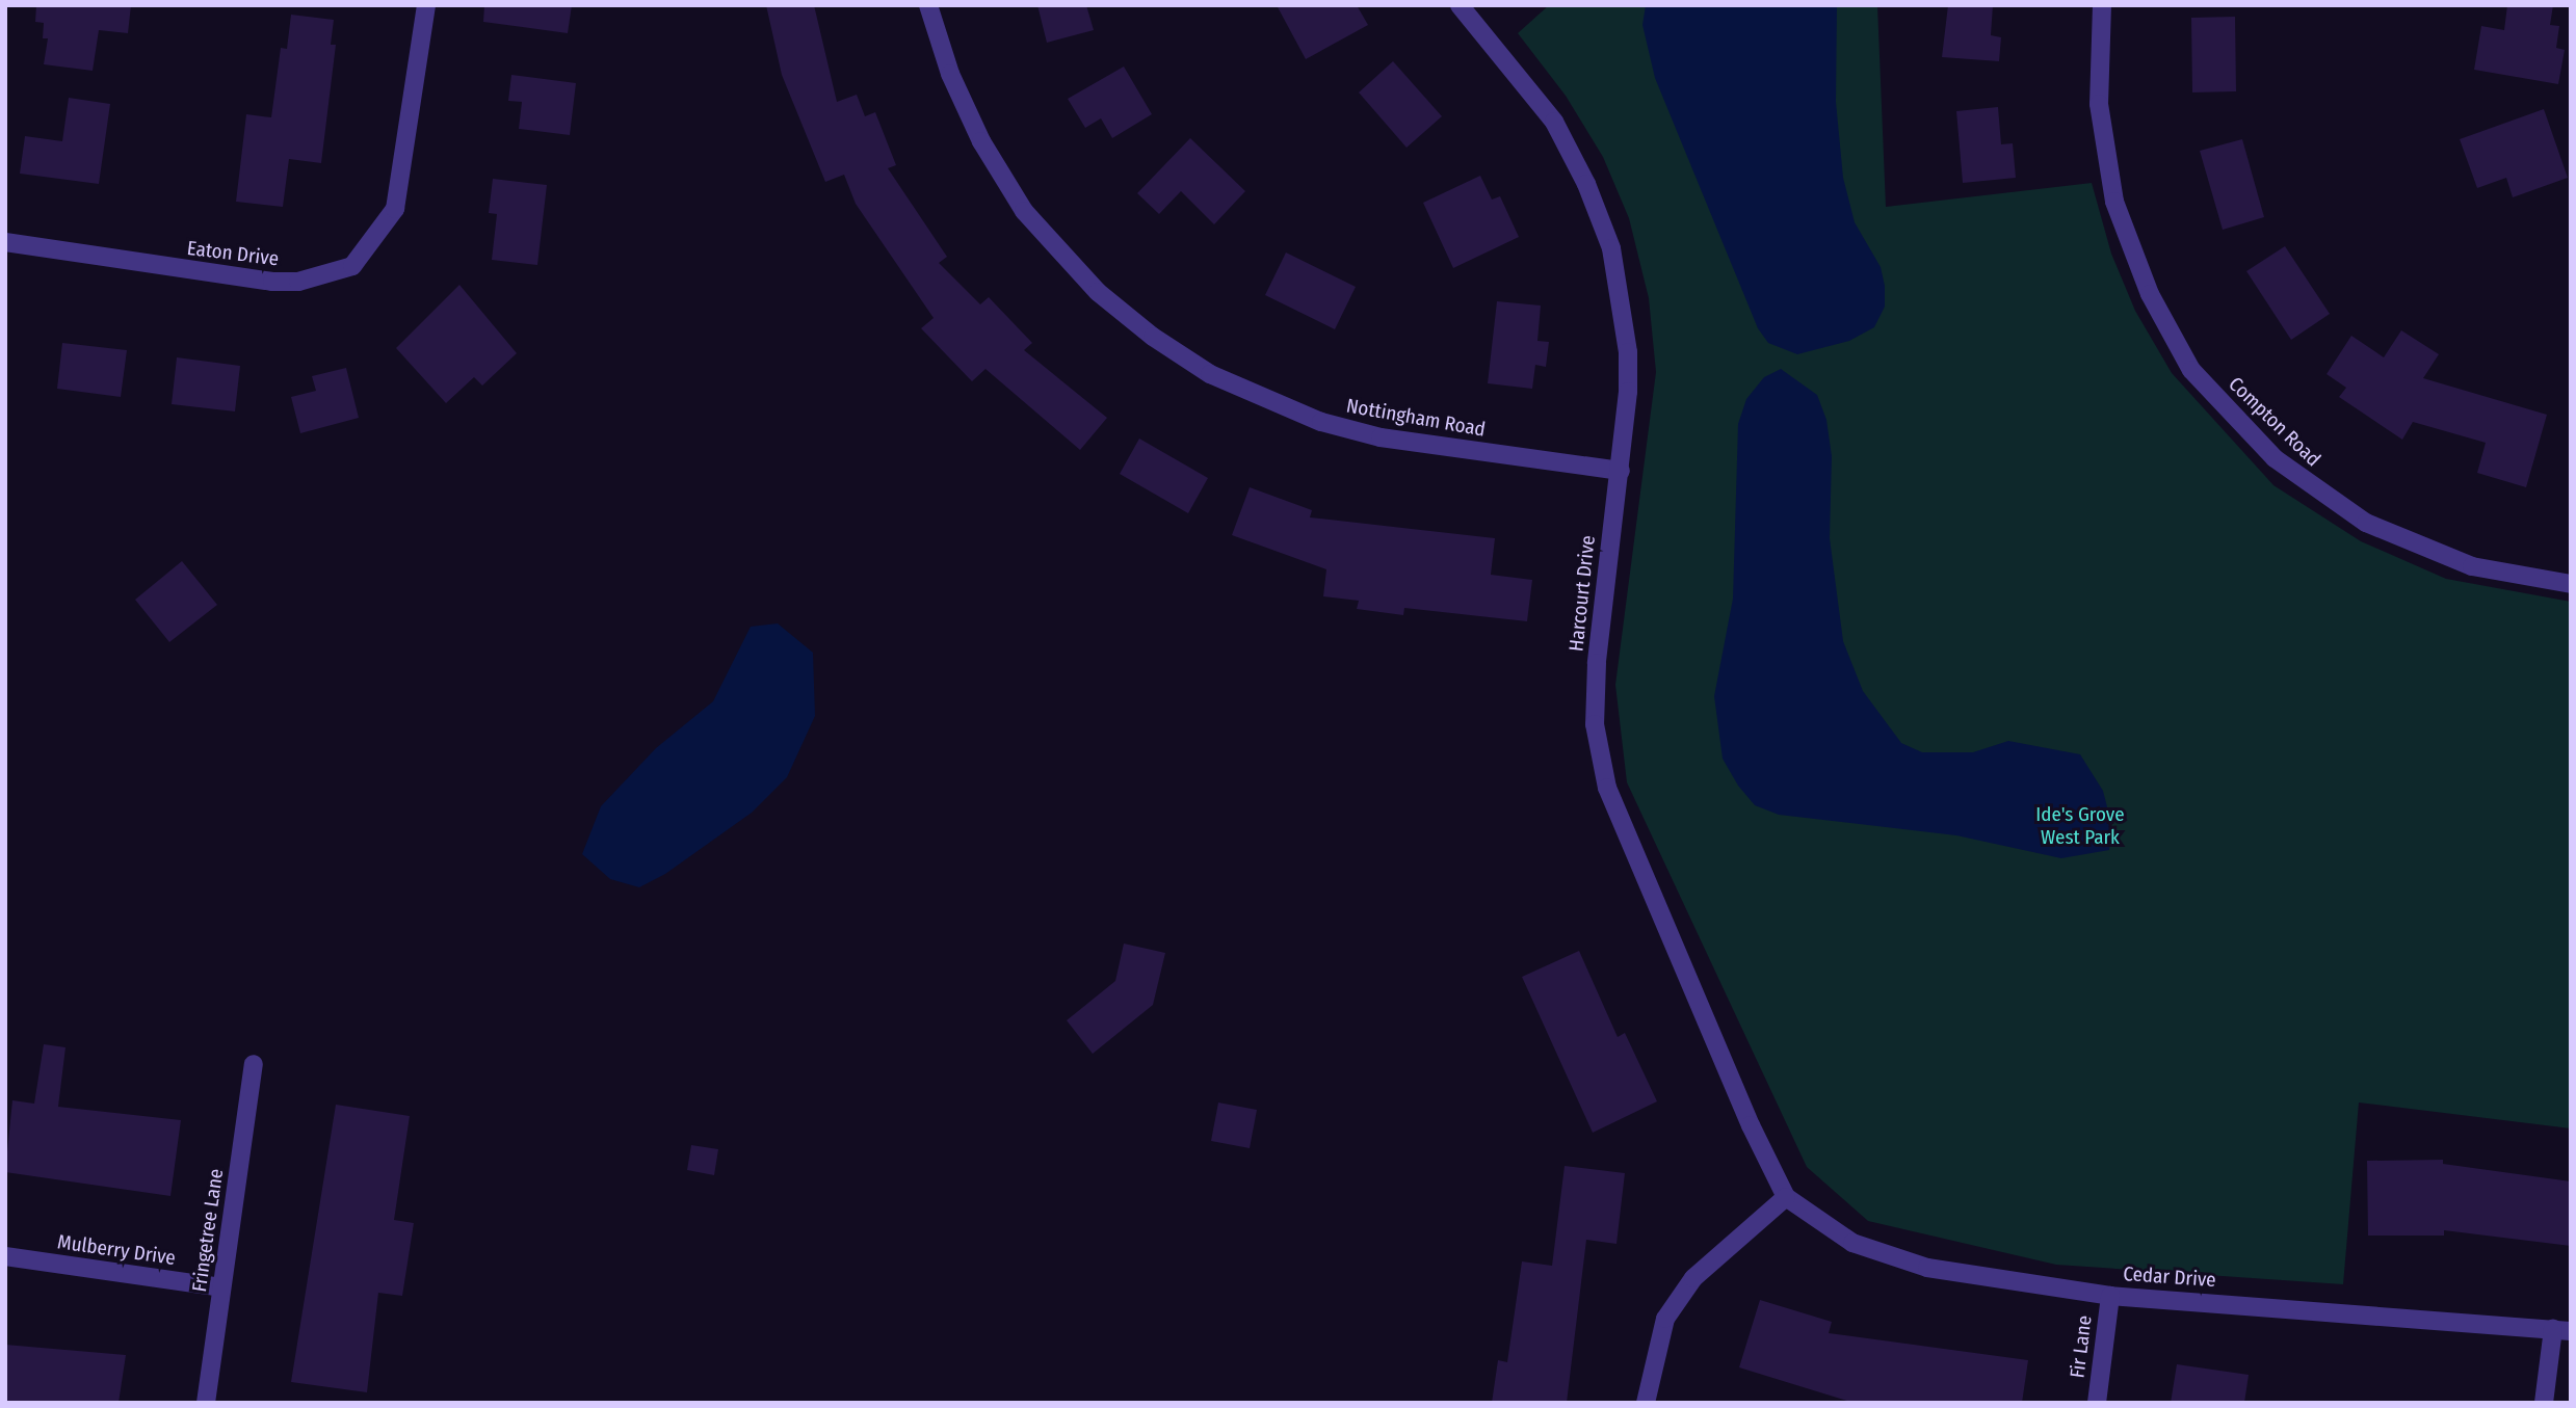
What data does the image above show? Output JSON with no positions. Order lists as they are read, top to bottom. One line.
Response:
{"streets":{"street":["Eaton Drive","Nottingham Road","Compton Road","Harcourt Drive","Fringetree Lane","Mulberry Drive","Cedar Drive","Fir Lane"]},"crossings":[["Nottingham Road","Harcourt Drive"],["Harcourt Drive","Cedar Drive"],["Fringetree Lane","Mulberry Drive"],["Cedar Drive","Fir Lane"]],"parks":["Ide's Grove West Park"]}
